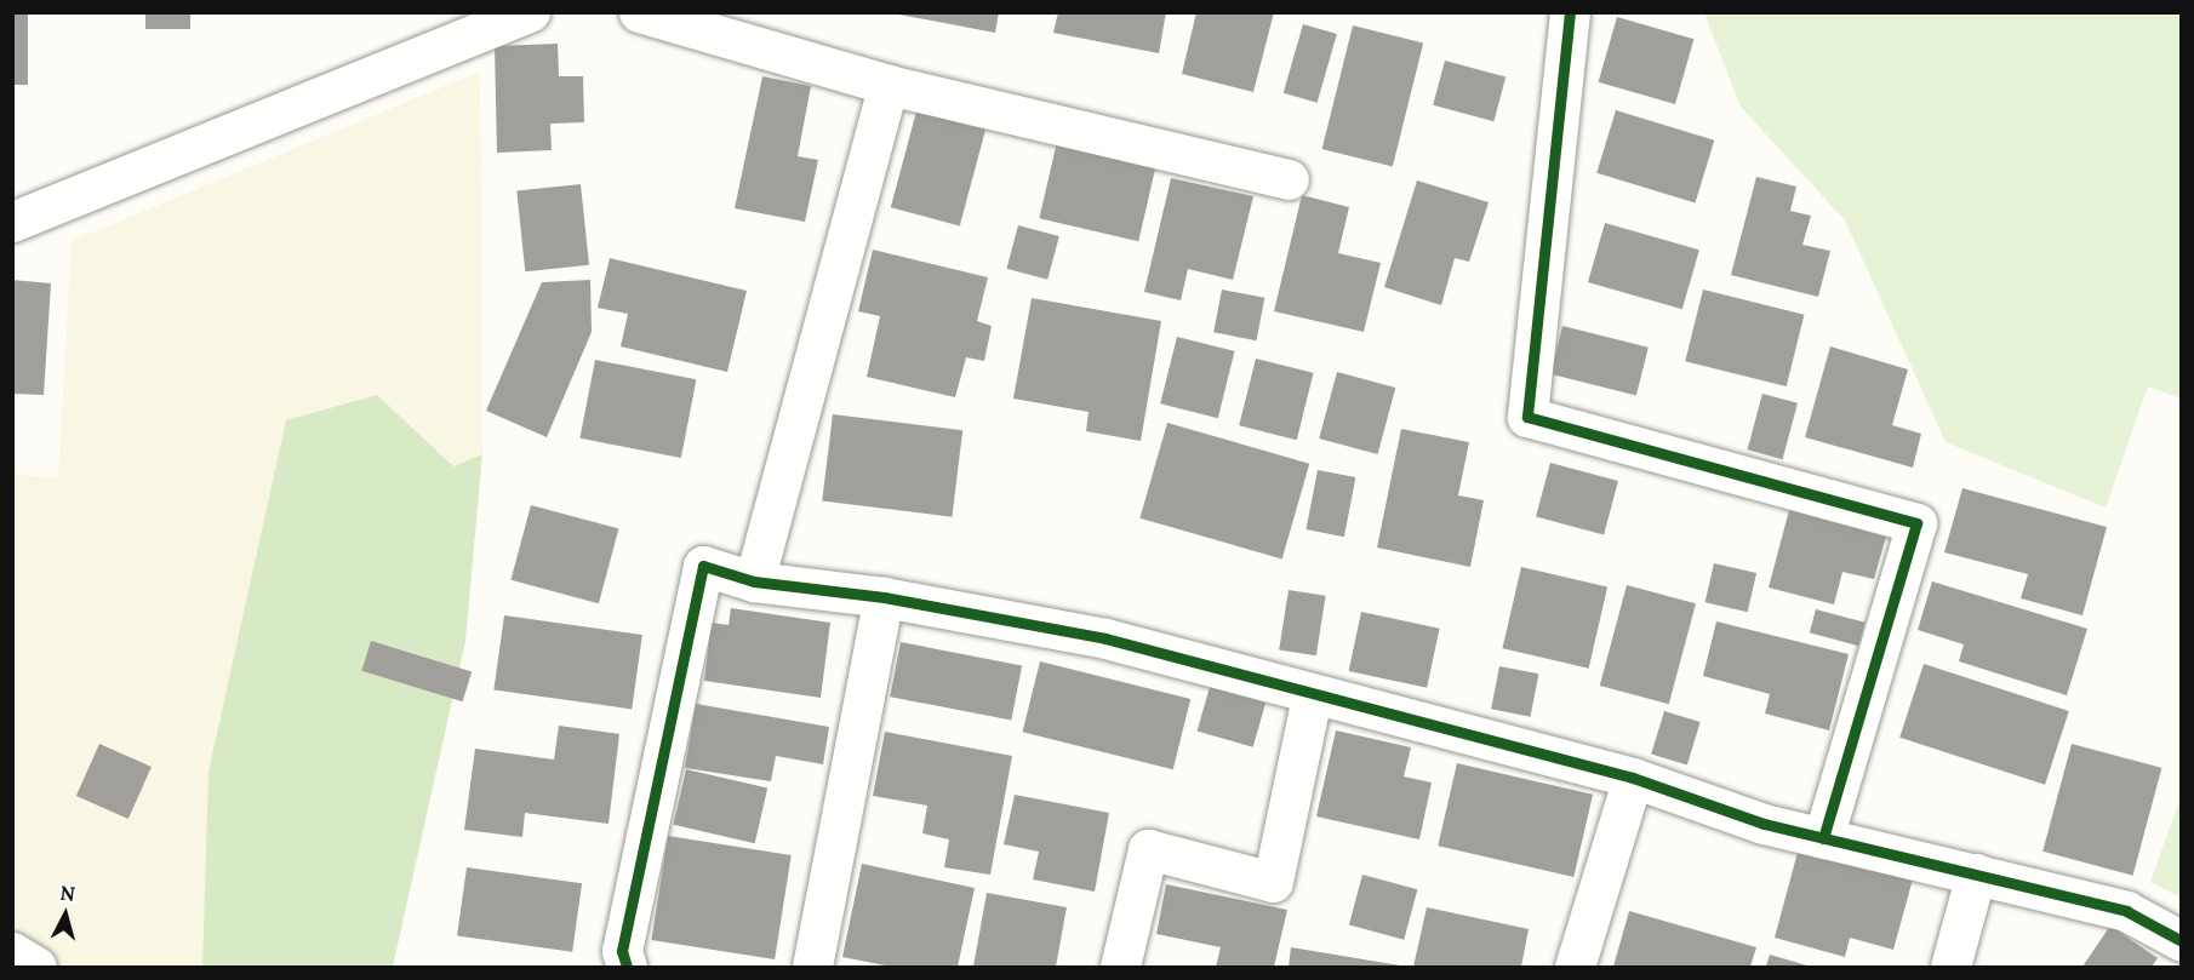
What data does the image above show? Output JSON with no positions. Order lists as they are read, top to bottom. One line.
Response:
{"north":"top"}
